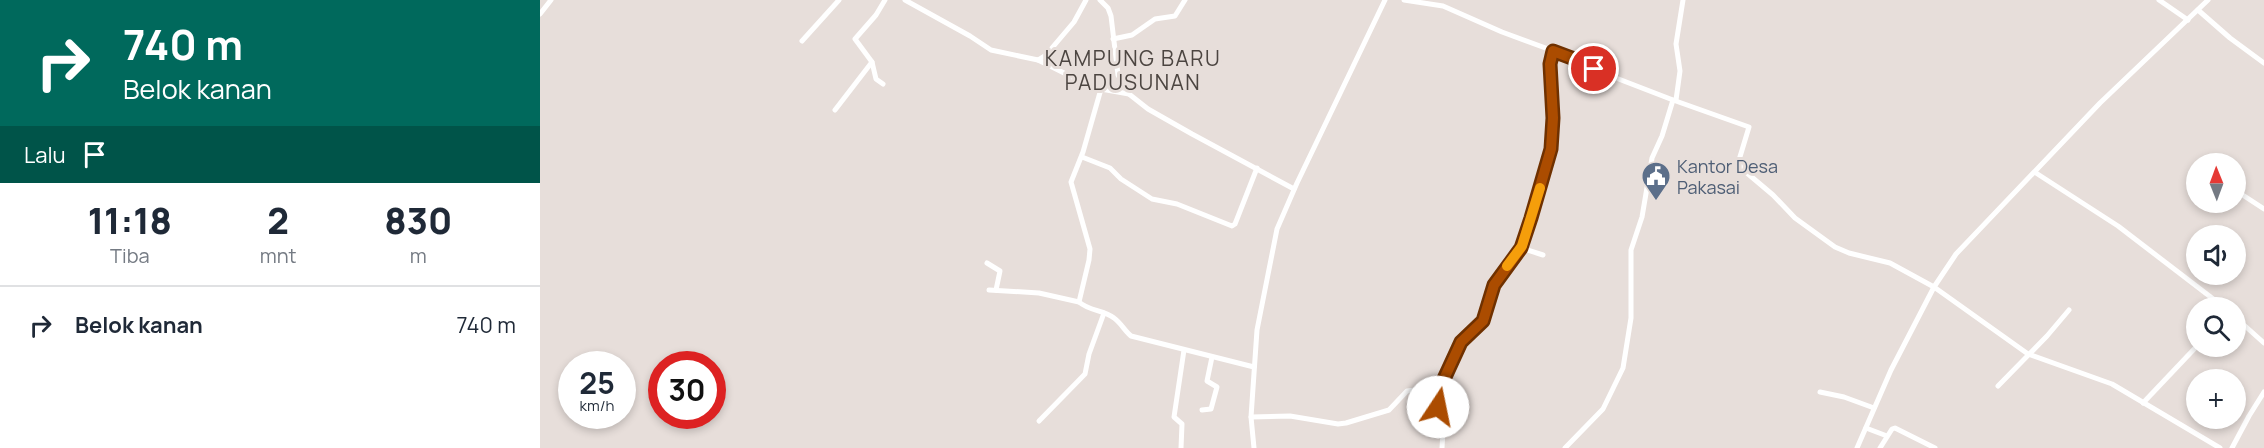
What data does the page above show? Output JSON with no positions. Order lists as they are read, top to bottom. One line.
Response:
{"districts":["KAMPUNG BARU PADUSUNAN"],"places":{"public building":["Kantor Desa Pakasai"]},"north":"top","page":{"turn":["740 m","Belok kanan"],"then":"Lalu","map_buttons":"+","eta":["11:18","Tiba","2","mnt","830","m"],"list":[{"name":"Belok kanan","value":"740 m"}],"speed":"25 km/h","limit":"30"}}
